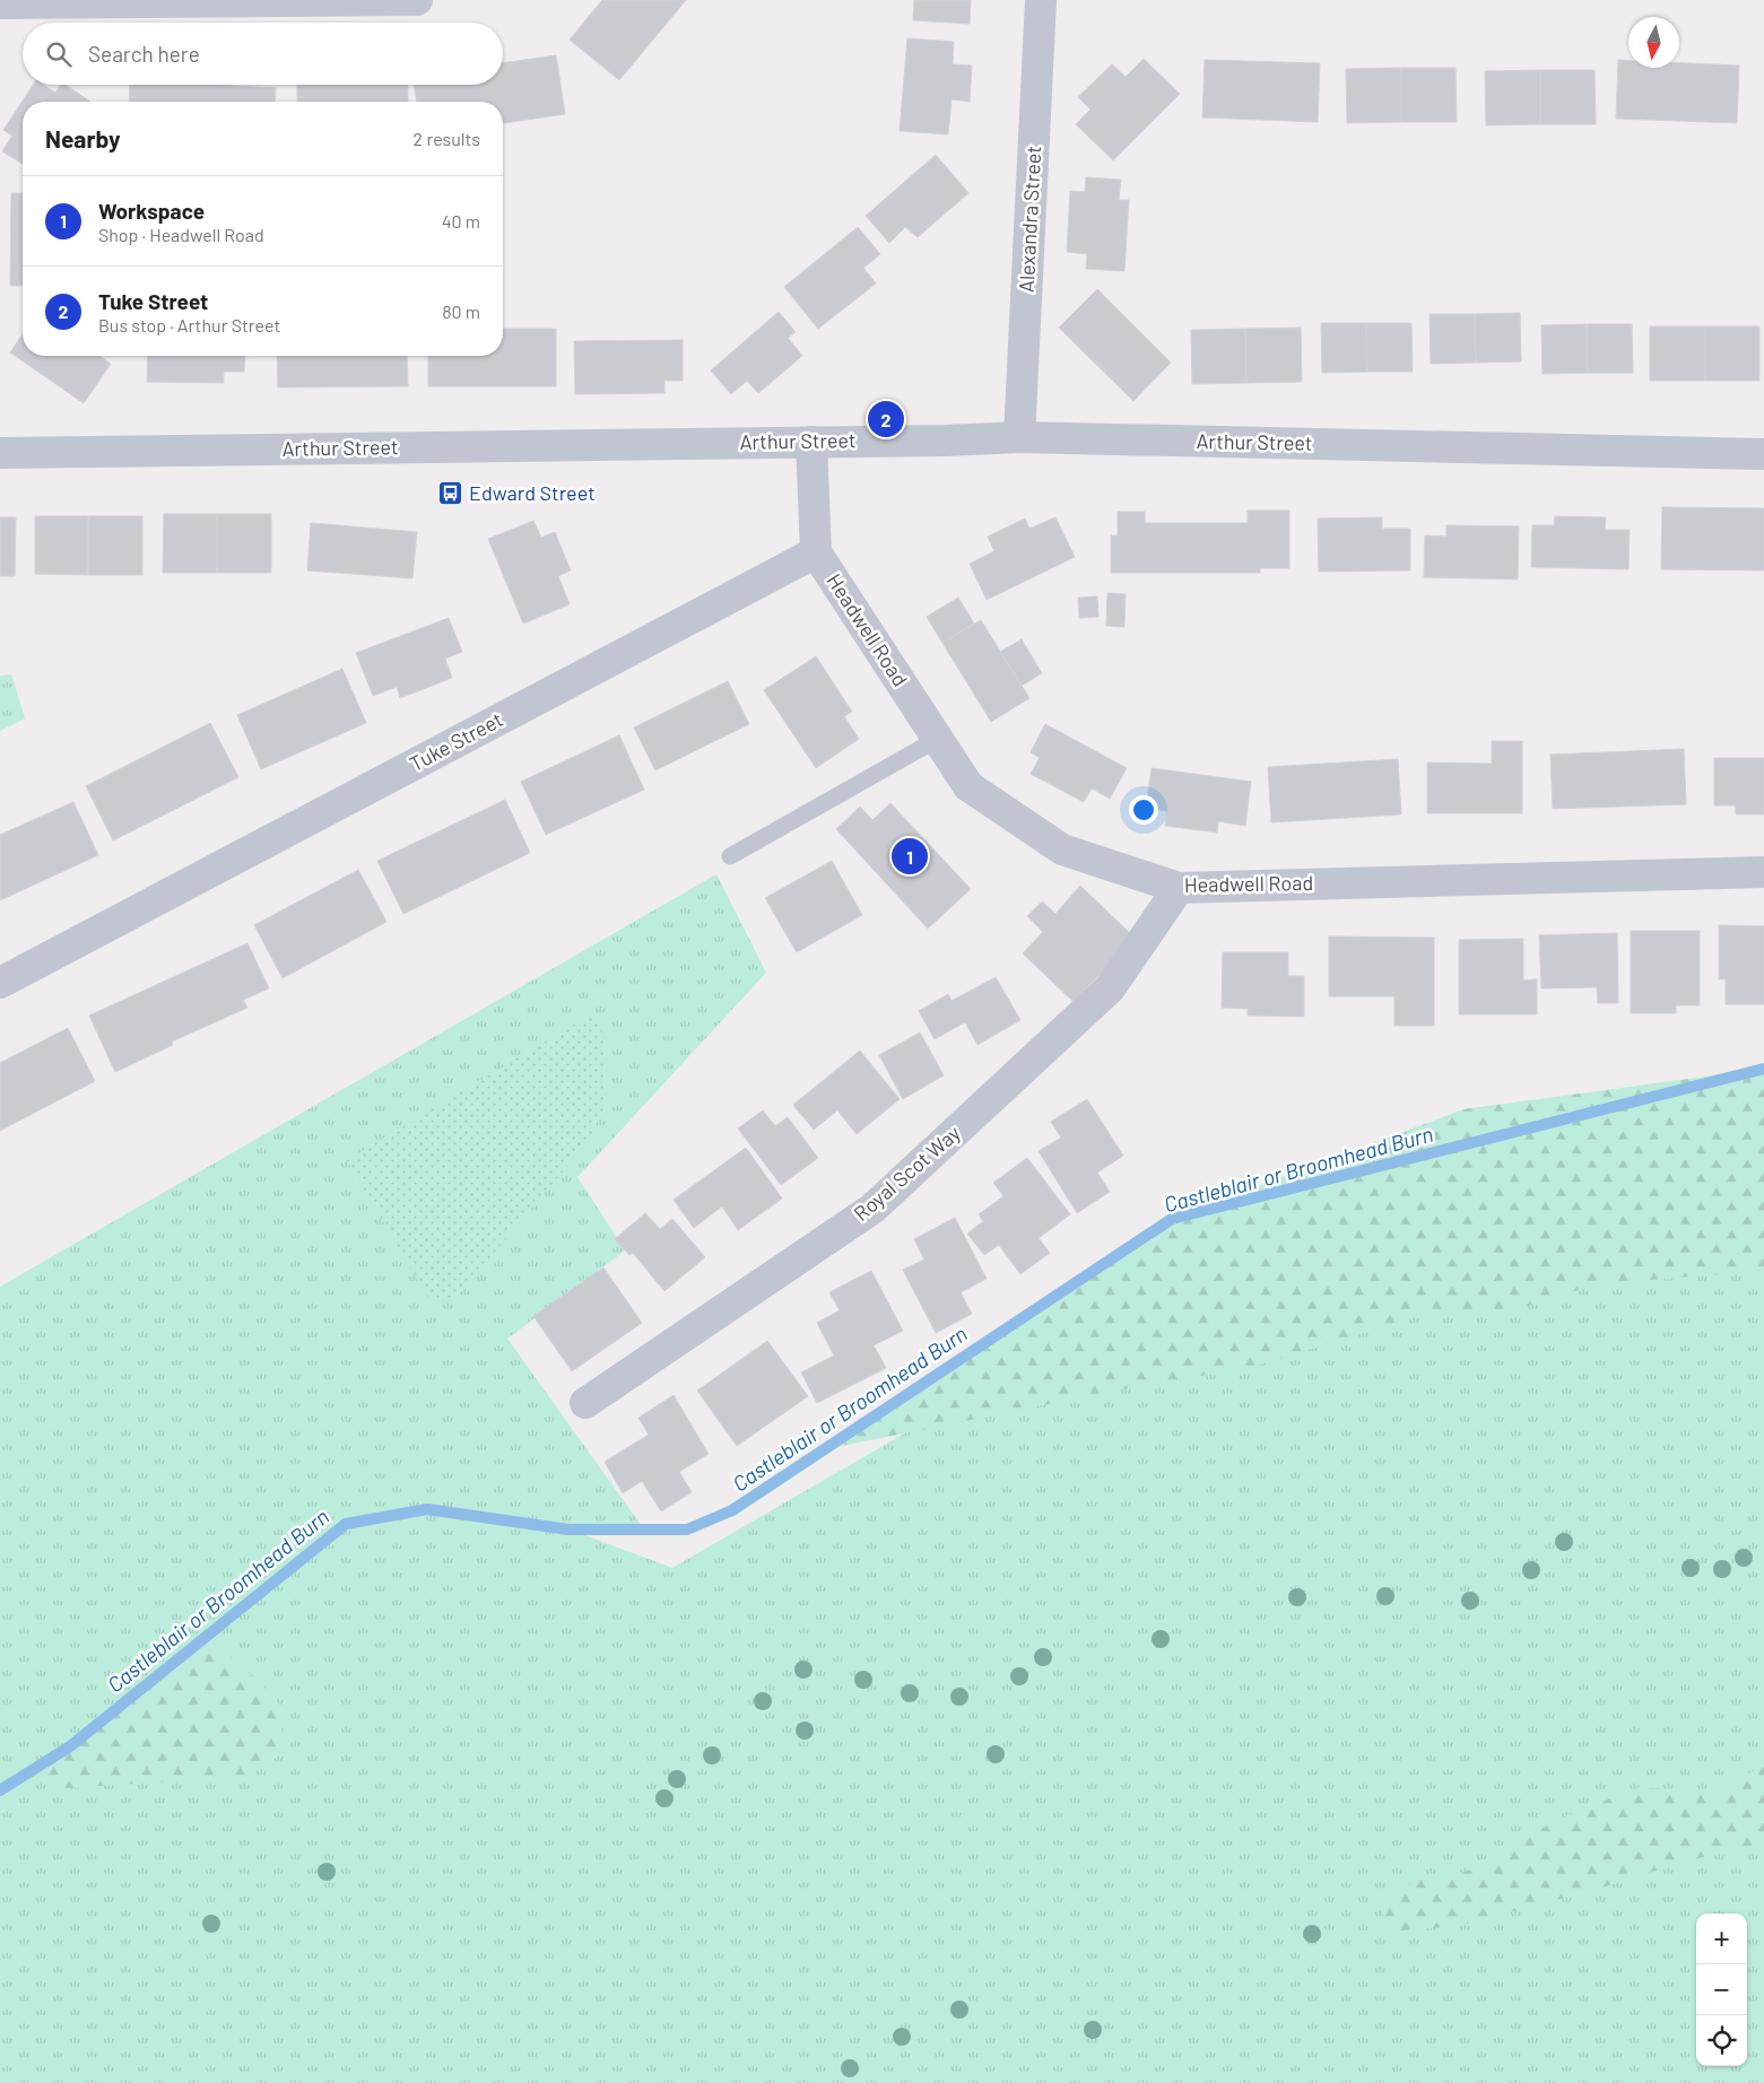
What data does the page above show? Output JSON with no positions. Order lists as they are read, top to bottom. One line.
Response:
{"streets":{"street":["Alexandra Street","Arthur Street","Headwell Road","Tuke Street","Royal Scot Way"]},"crossings":[["Alexandra Street","Arthur Street"],["Headwell Road","Tuke Street"],["Headwell Road","Royal Scot Way"]],"water":["Castleblair or Broomhead Burn"],"places":{"bus stop":["Edward Street"]},"north":"bottom","page":{"search":"Search here","heading":["Nearby","2 results"],"list":[{"mark":"1","name":"Workspace","note":"Shop · Headwell Road","value":"40 m"},{"mark":"2","name":"Tuke Street","note":"Bus stop · Arthur Street","value":"80 m"}],"pins":["2","1"],"map_buttons":["+","−"]}}
